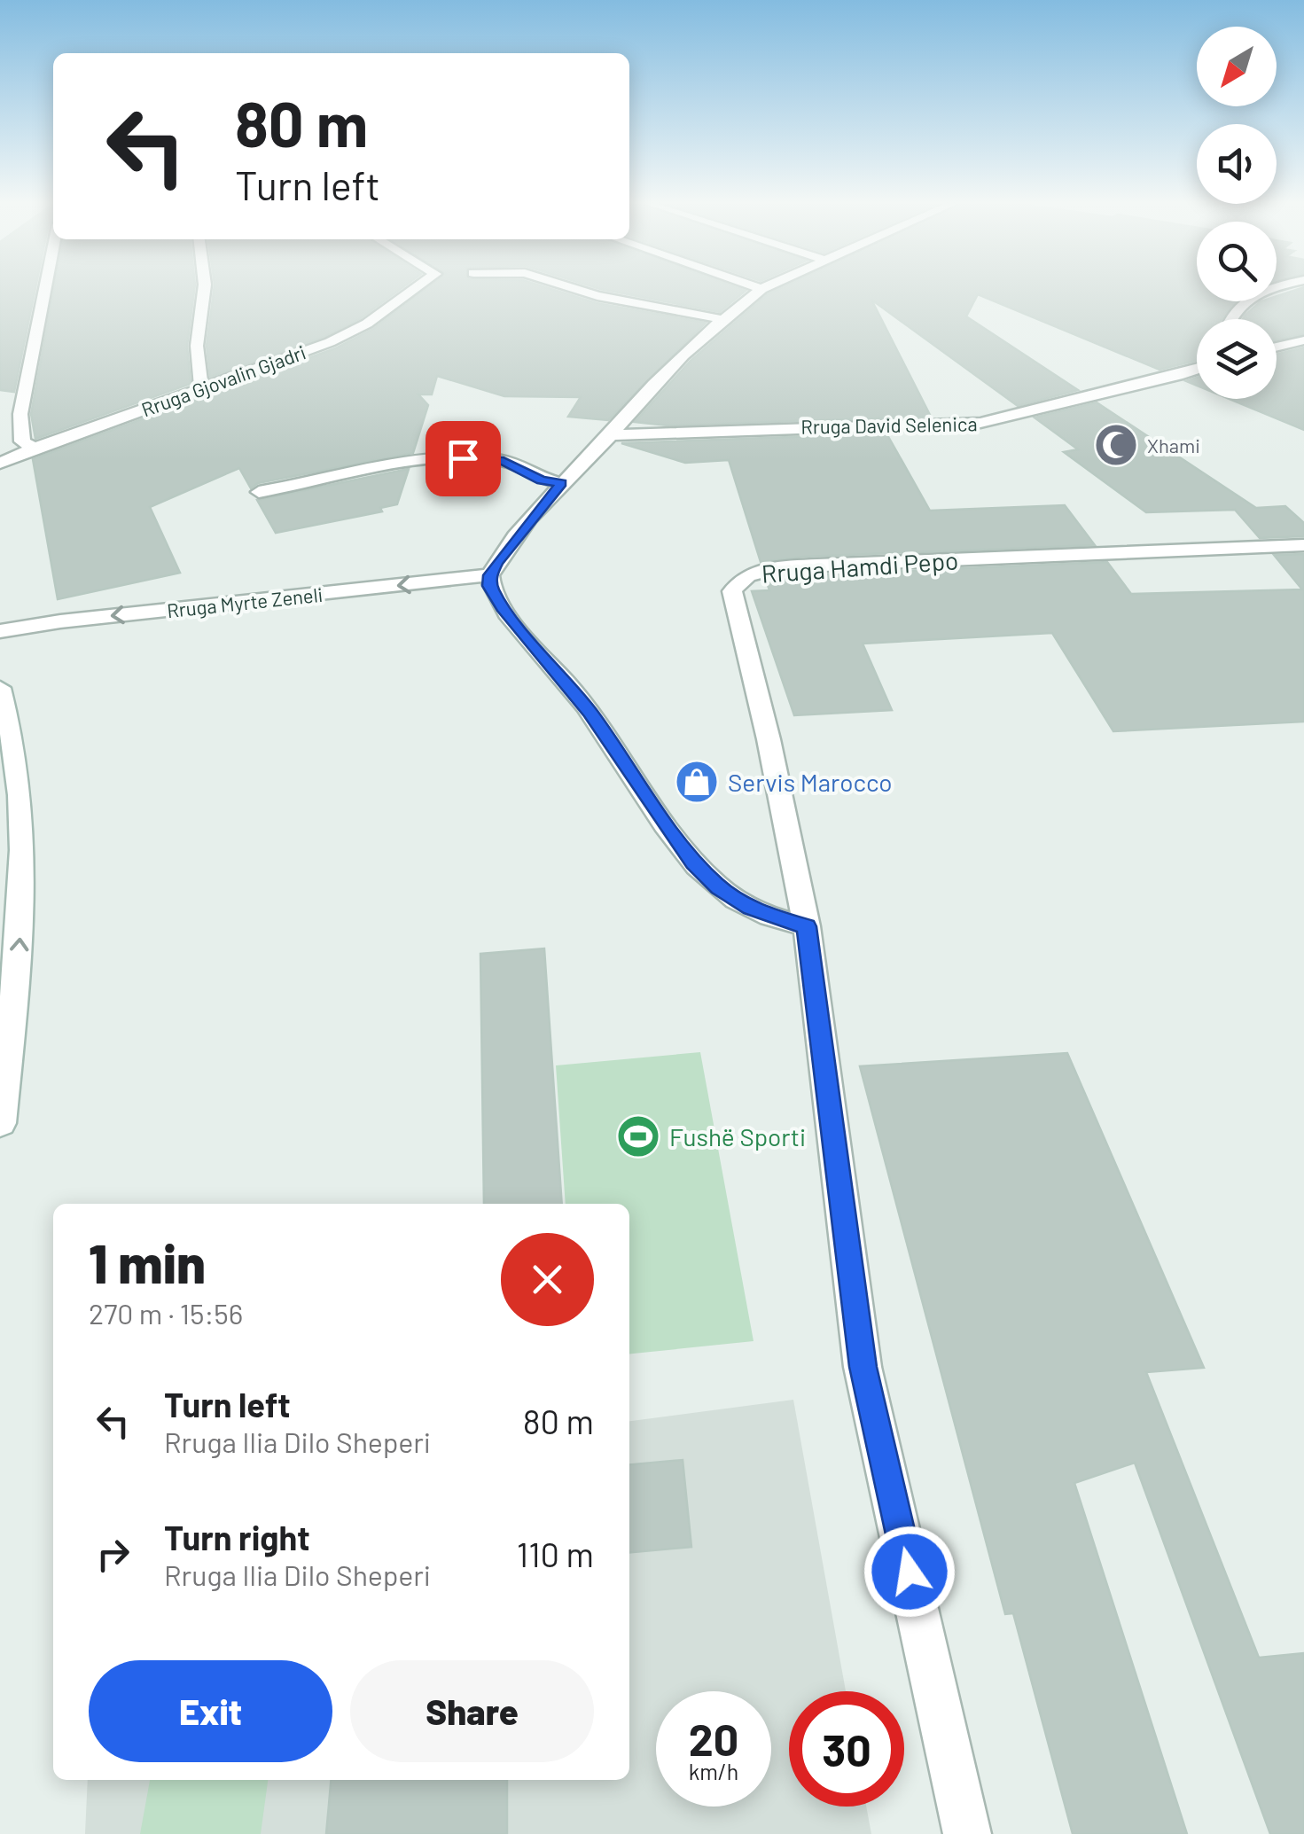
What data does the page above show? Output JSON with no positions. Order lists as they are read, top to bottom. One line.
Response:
{"streets":{"street":["Rruga Gjovalin Gjadri","Rruga David Selenica","Rruga Hamdi Pepo","Rruga Myrte Zeneli"]},"places":{"mosque":["Xhami"],"shop":["Servis Marocco"],"sports":["Fushë Sporti"]},"north":"bottom left","page":{"turn":["80 m","Turn left"],"heading":["1 min","270 m · 15:56"],"list":[{"name":"Turn left","note":"Rruga Ilia Dilo Sheperi","value":"80 m"},{"name":"Turn right","note":"Rruga Ilia Dilo Sheperi","value":"110 m"}],"buttons":["Exit","Share"],"speed":"20 km/h","limit":"30"}}
